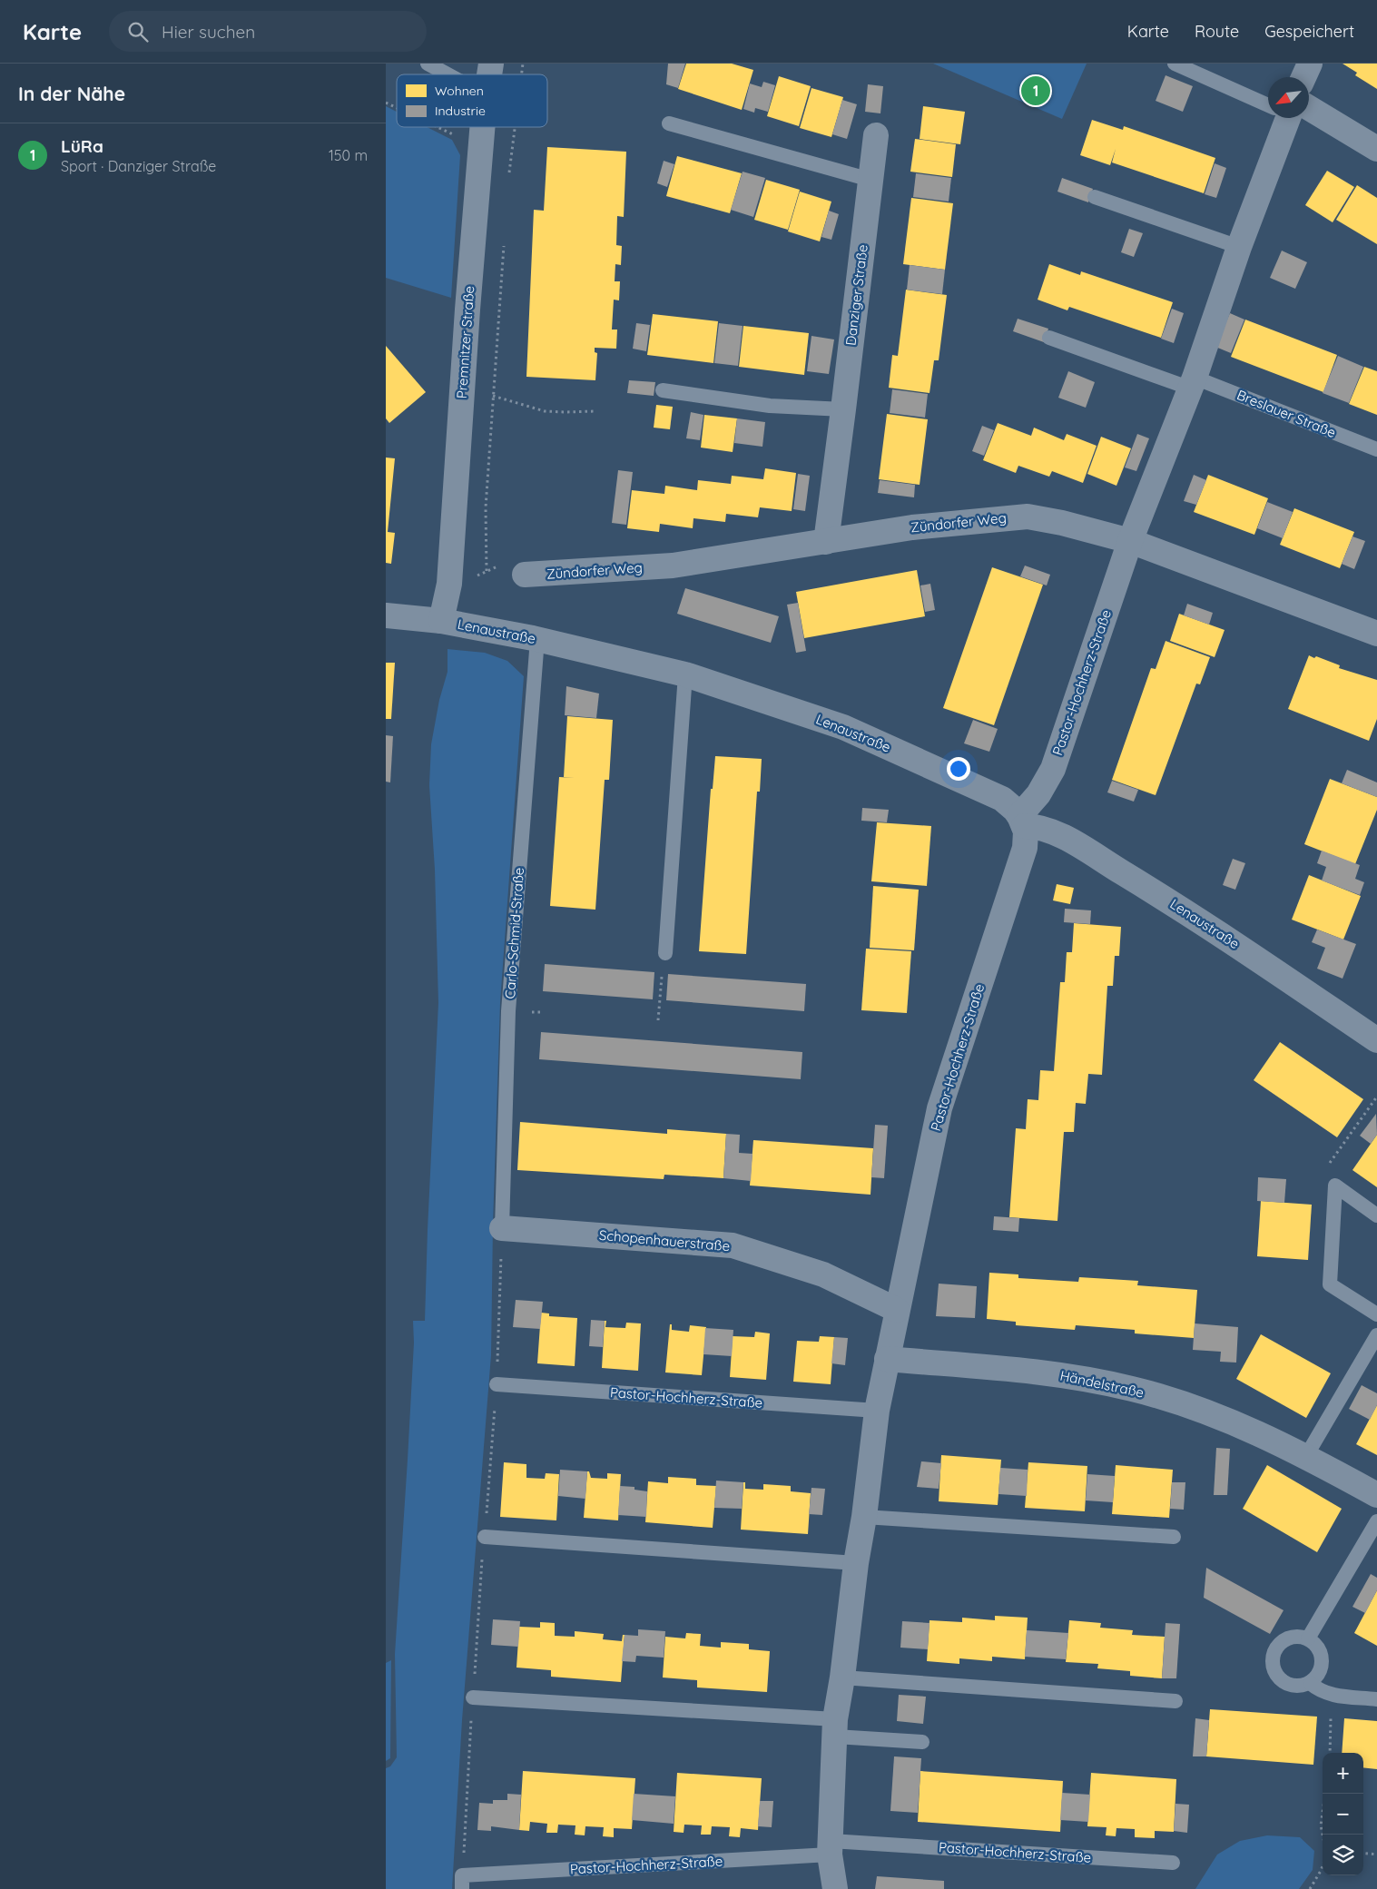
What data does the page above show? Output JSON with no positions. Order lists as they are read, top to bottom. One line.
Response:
{"streets":{"street":["Danziger Straße","Premnitzer Straße","Zündorfer Weg","Lenaustraße","Pastor-Hochherz-Straße","Schopenhauerstraße","Händelstraße"],"lane":["Breslauer Straße","Carlo-Schmid-Straße"]},"crossings":[["Danziger Straße","Zündorfer Weg"],["Premnitzer Straße","Lenaustraße"],["Zündorfer Weg","Pastor-Hochherz-Straße"],["Lenaustraße","Pastor-Hochherz-Straße"],["Lenaustraße","Carlo-Schmid-Straße"],["Pastor-Hochherz-Straße","Schopenhauerstraße"],["Pastor-Hochherz-Straße","Händelstraße"],["Carlo-Schmid-Straße","Schopenhauerstraße"]],"legend":["Wohnen","Industrie"],"north":"bottom left","page":{"header":"Karte","search":"Hier suchen","nav":["Karte","Route","Gespeichert"],"heading":"In der Nähe","pins":"1","list":[{"mark":"1","name":"LüRa","note":"Sport · Danziger Straße","value":"150 m"}],"map_buttons":["+","−"]}}
